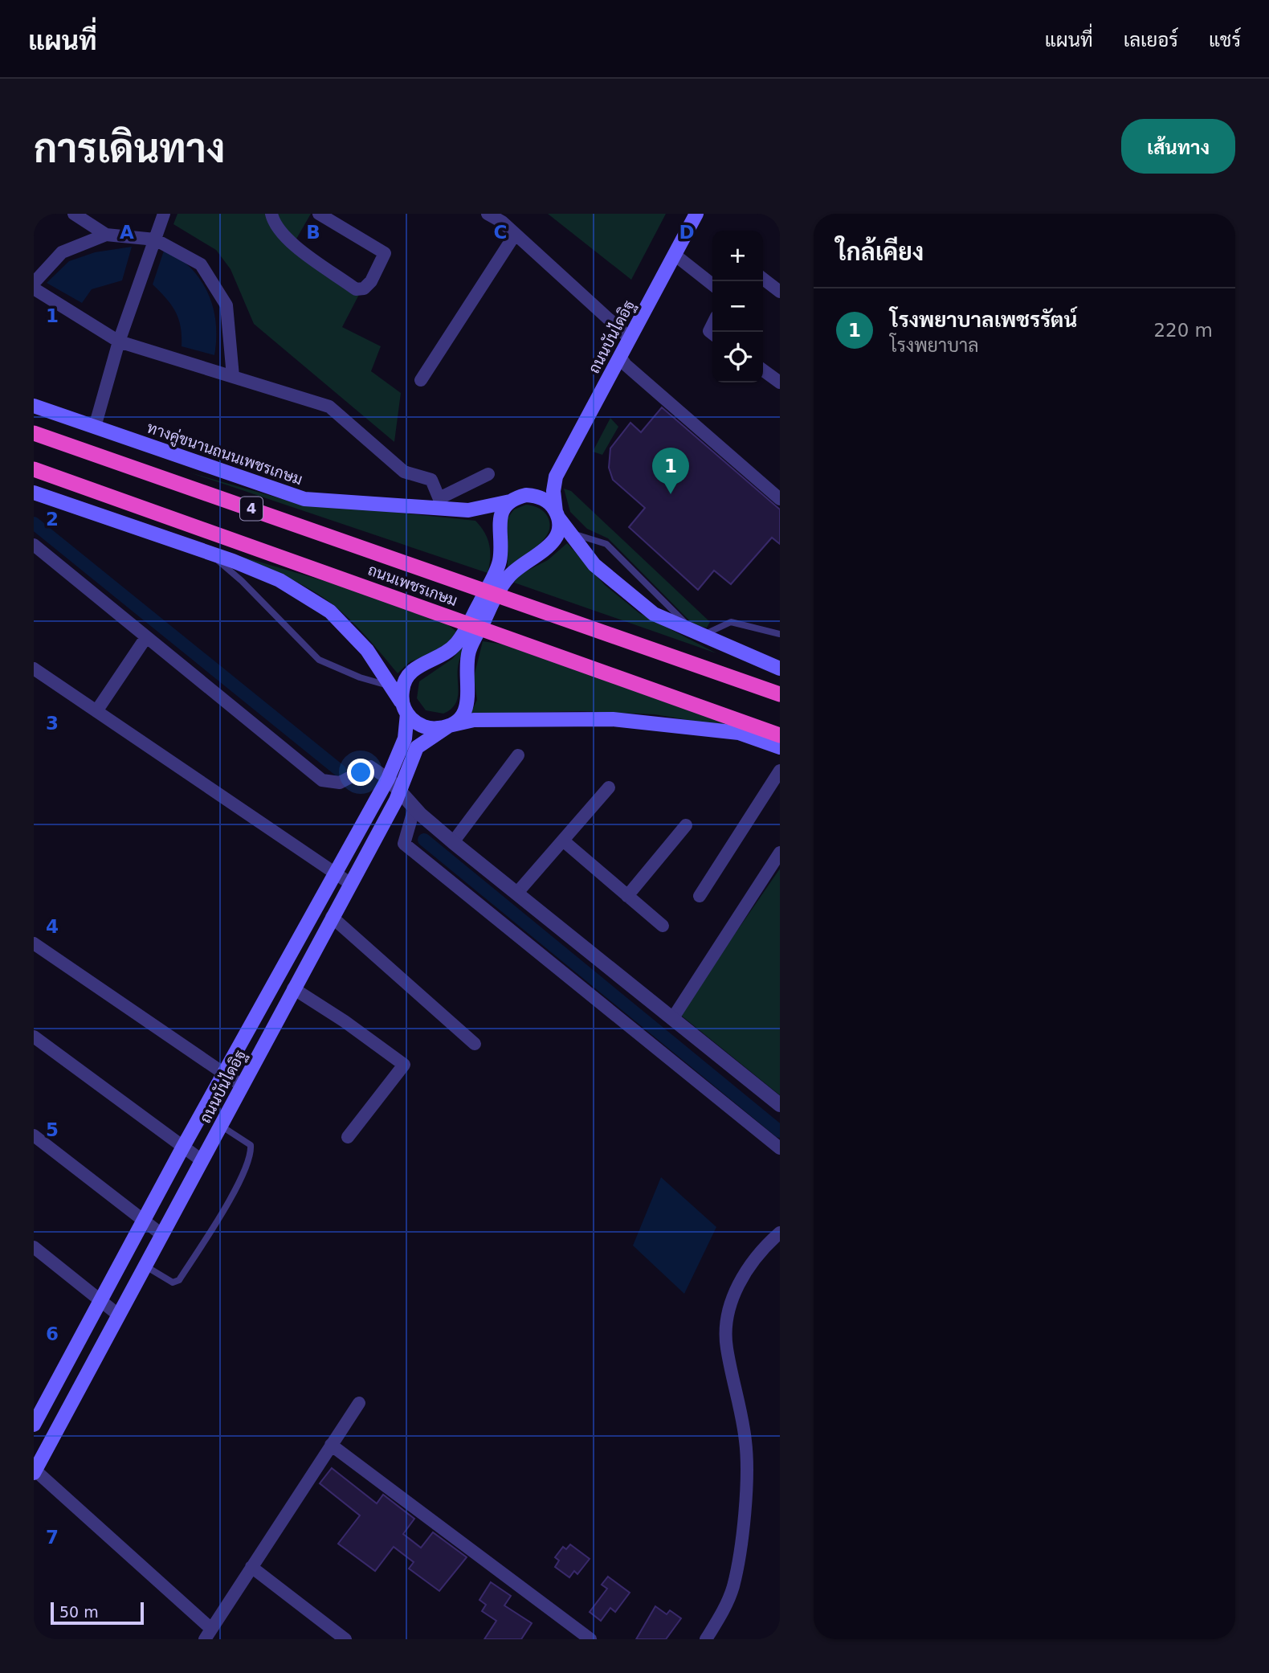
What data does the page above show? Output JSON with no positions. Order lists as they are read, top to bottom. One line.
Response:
{"streets":{"highway":["4","ถนนเพชรเกษม"],"main road":["ถนนบันไดอิฐ","ทางคู่ขนานถนนเพชรเกษม"]},"crossings":[["ถนนบันไดอิฐ","ทางคู่ขนานถนนเพชรเกษม"]],"scale_bar":"50 m","page":{"header":"แผนที่","nav":["แผนที่","เลเยอร์","แชร์"],"buttons":"เส้นทาง","title":"การเดินทาง","heading":"ใกล้เคียง","map_buttons":["+","−"],"list":[{"mark":"1","name":"โรงพยาบาลเพชรรัตน์","note":"โรงพยาบาล","value":"220 m"}],"pins":"1","scale":"50 m"},"grid":{"columns":["A","B","C","D"],"rows":["1","2","3","4","5","6","7"]}}
